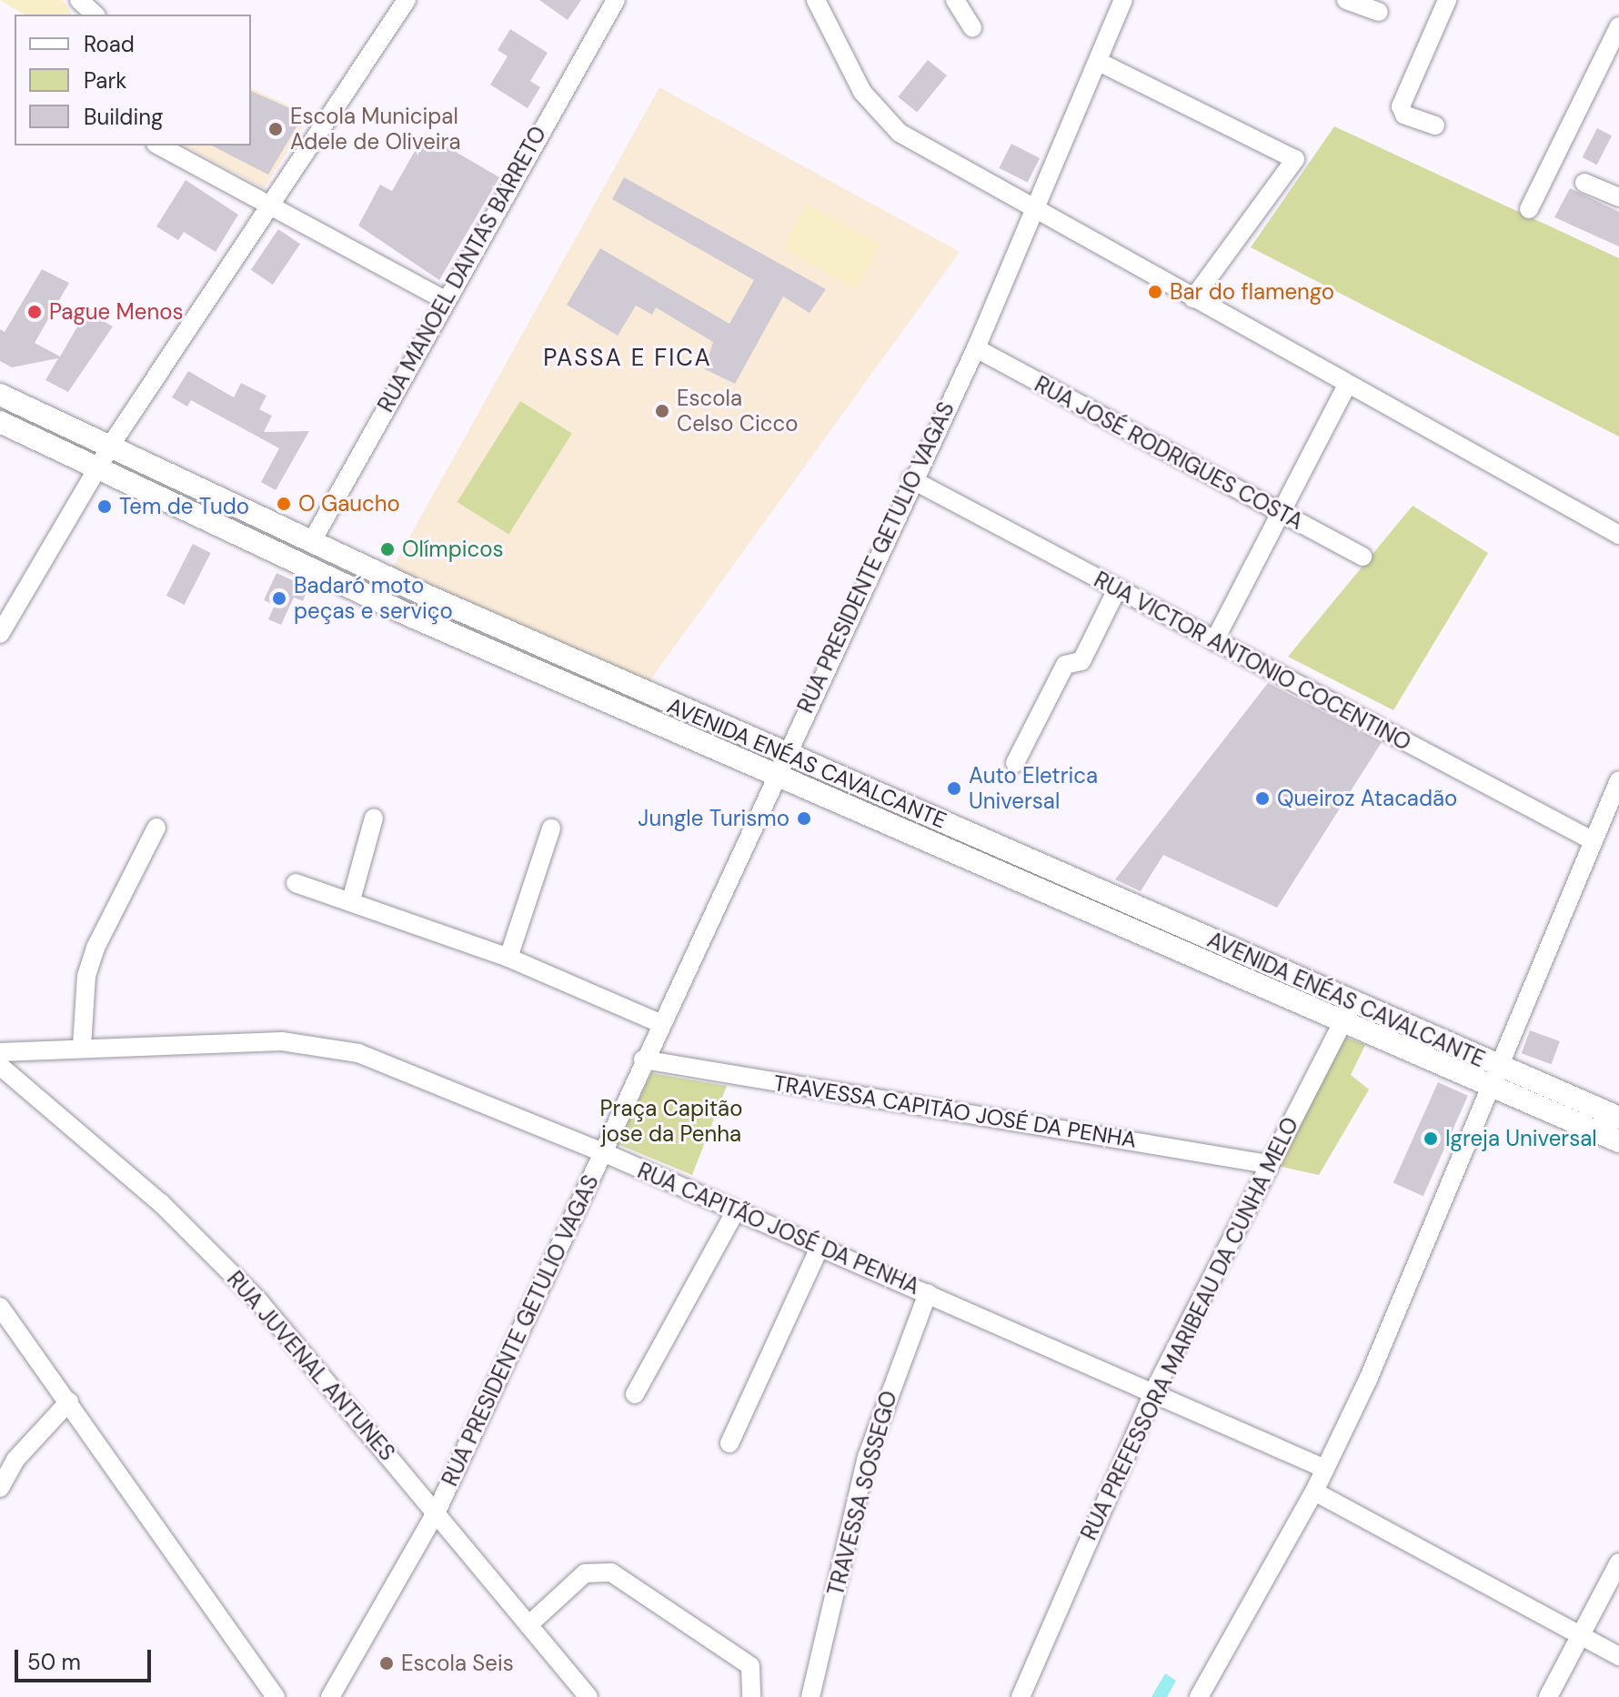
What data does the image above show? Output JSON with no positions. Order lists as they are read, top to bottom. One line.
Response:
{"streets":{"main road":["AVENIDA ENÉAS CAVALCANTE"],"street":["RUA MANOEL DANTAS BARRETO","RUA JOSÉ RODRIGUES COSTA","RUA PRESIDENTE GETULIO VAGAS","RUA VICTOR ANTONIO COCENTINO","TRAVESSA CAPITÃO JOSÉ DA PENHA","RUA CAPITÃO JOSÉ DA PENHA","RUA PREFESSORA MARIBEAU DA CUNHA MELO","RUA JUVENAL ANTUNES","TRAVESSA SOSSEGO"]},"crossings":[["RUA MANOEL DANTAS BARRETO","AVENIDA ENÉAS CAVALCANTE"],["RUA JOSÉ RODRIGUES COSTA","RUA PRESIDENTE GETULIO VAGAS"],["RUA PRESIDENTE GETULIO VAGAS","RUA VICTOR ANTONIO COCENTINO"],["RUA PRESIDENTE GETULIO VAGAS","AVENIDA ENÉAS CAVALCANTE"],["RUA PRESIDENTE GETULIO VAGAS","TRAVESSA CAPITÃO JOSÉ DA PENHA"],["RUA PRESIDENTE GETULIO VAGAS","RUA CAPITÃO JOSÉ DA PENHA"],["RUA PRESIDENTE GETULIO VAGAS","RUA JUVENAL ANTUNES"],["AVENIDA ENÉAS CAVALCANTE","RUA PREFESSORA MARIBEAU DA CUNHA MELO"],["TRAVESSA CAPITÃO JOSÉ DA PENHA","RUA PREFESSORA MARIBEAU DA CUNHA MELO"],["RUA CAPITÃO JOSÉ DA PENHA","RUA PREFESSORA MARIBEAU DA CUNHA MELO"],["RUA CAPITÃO JOSÉ DA PENHA","TRAVESSA SOSSEGO"]],"districts":["PASSA E FICA"],"parks":["Praça Capitão jose da Penha"],"places":["Escola Municipal Adele de Oliveira","Bar do flamengo","Pague Menos","Escola Celso Cicco","O Gaucho","Tem de Tudo","Olímpicos","Badaró moto peças e serviço","Auto Eletrica Universal","Queiroz Atacadão","Jungle Turismo","Igreja Universal","Escola Seis"],"legend":["Road","Park","Building"],"scale_bar":"50 m"}
